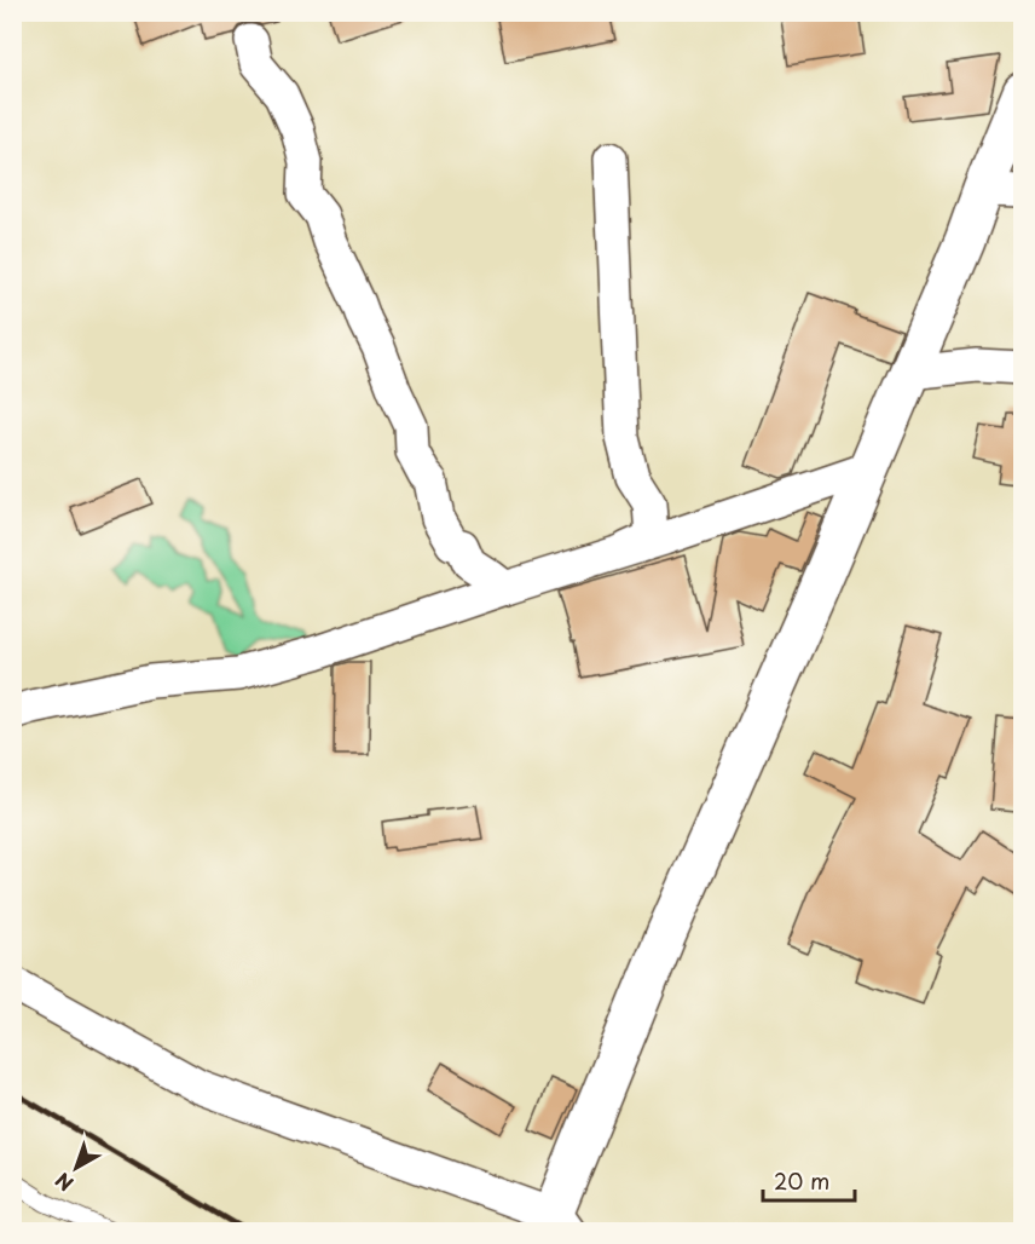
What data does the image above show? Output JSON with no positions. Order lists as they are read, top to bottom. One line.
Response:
{"scale_bar":"20 m","north":"bottom left"}
